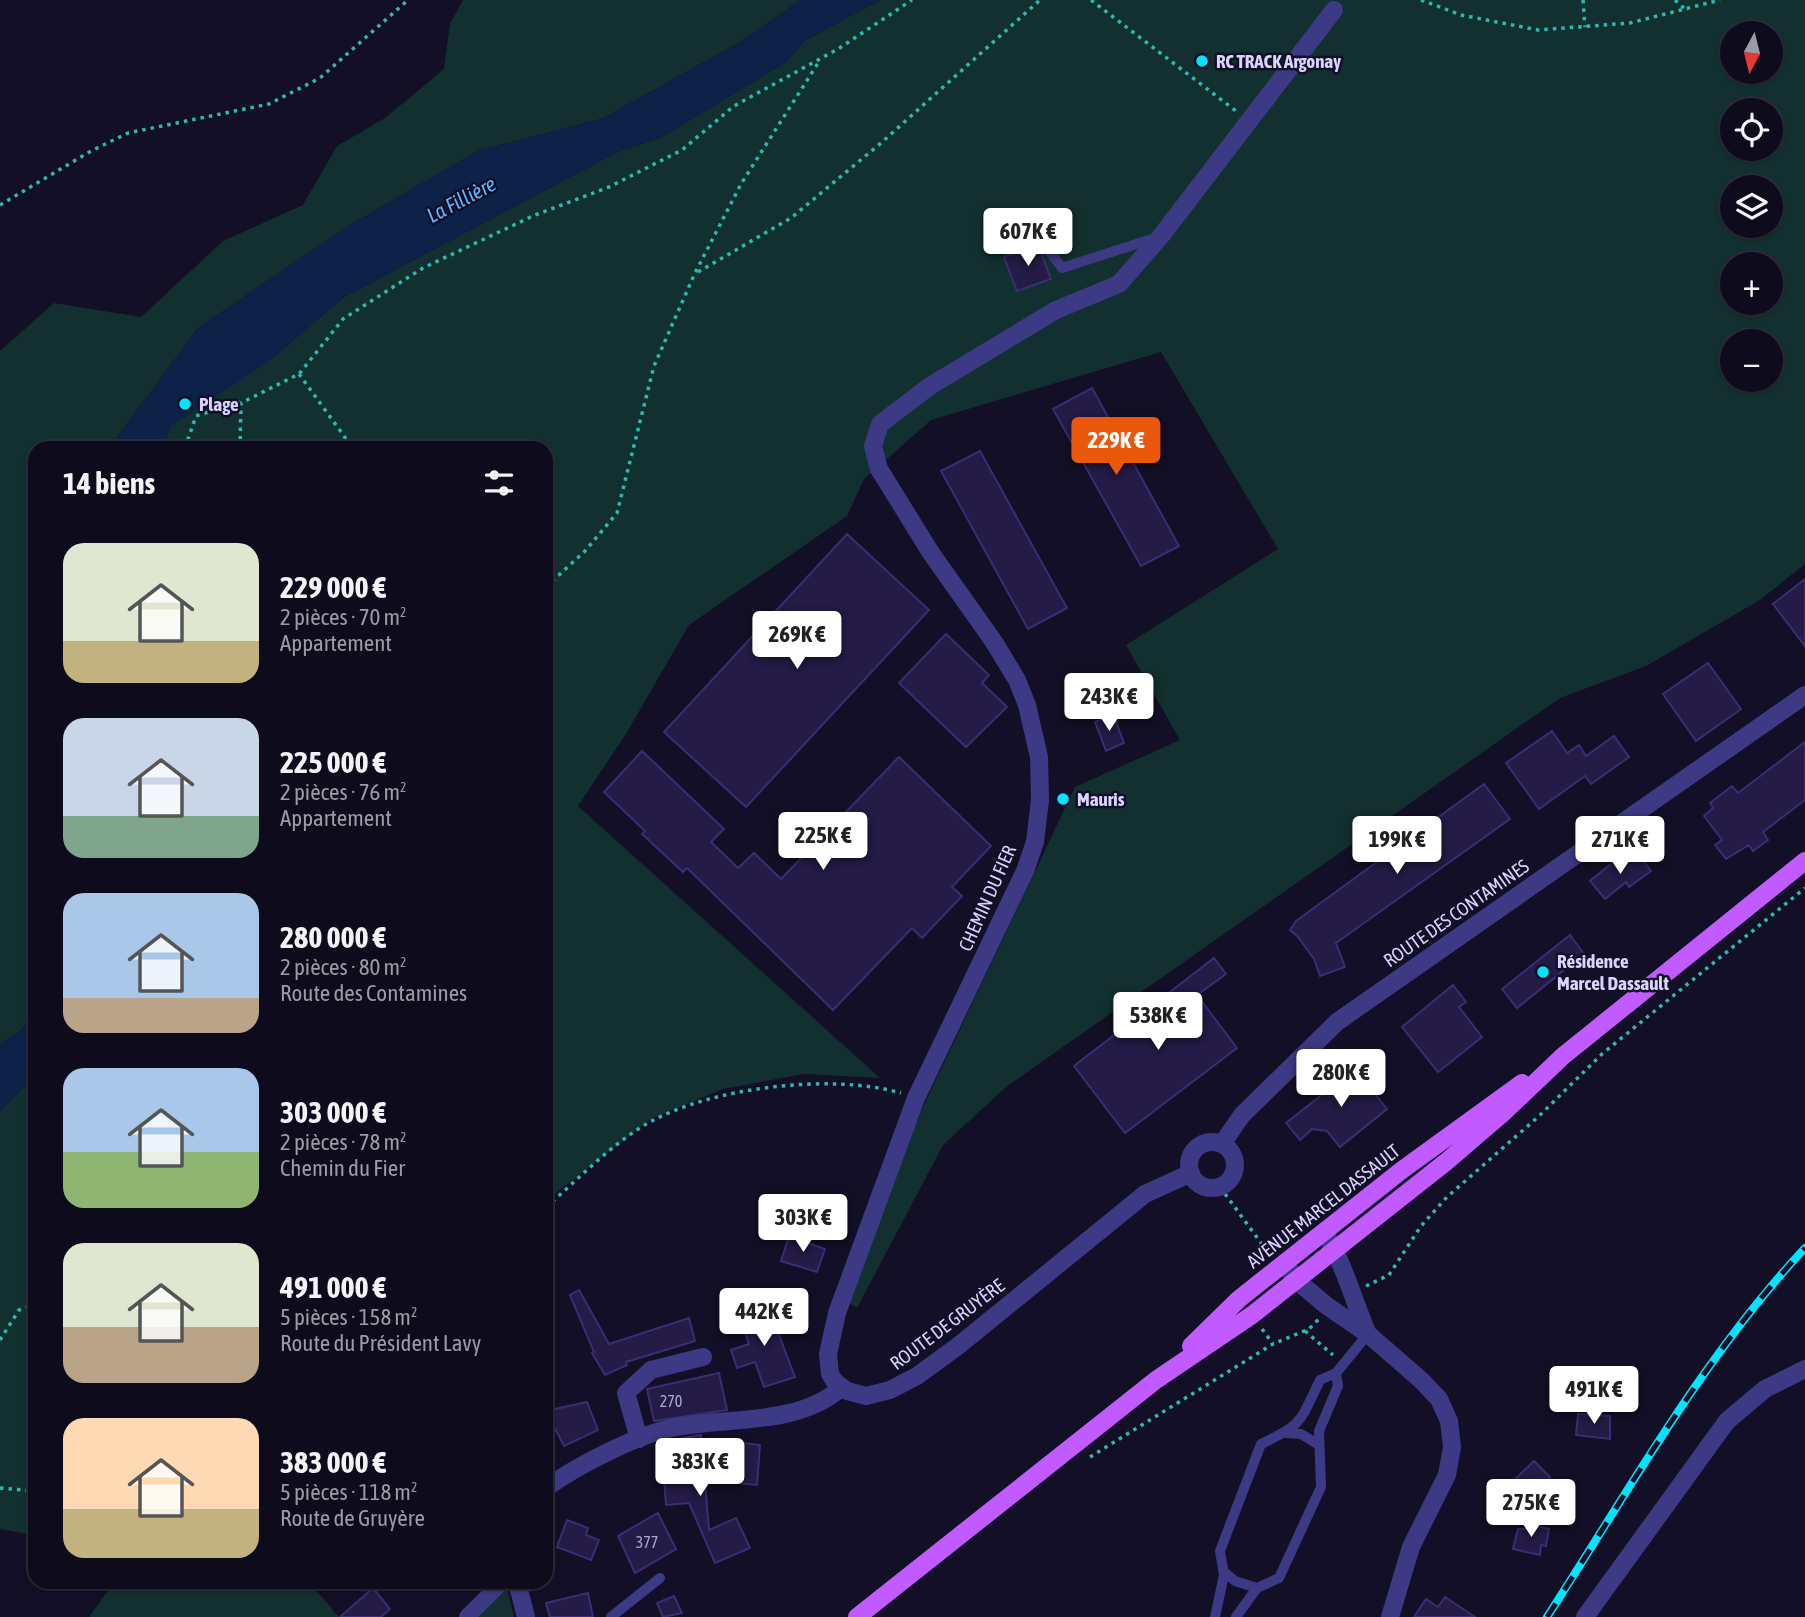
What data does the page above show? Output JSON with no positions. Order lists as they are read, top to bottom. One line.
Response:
{"streets":{"main road":["AVENUE MARCEL DASSAULT"],"street":["CHEMIN DU FIER","ROUTE DES CONTAMINES","ROUTE DE GRUYÈRE"]},"crossings":[["CHEMIN DU FIER","ROUTE DE GRUYÈRE"],["ROUTE DES CONTAMINES","ROUTE DE GRUYÈRE"]],"water":["La Fillière"],"places":["RC TRACK Argonay","Plage","Mauris","Résidence Marcel Dassault"],"house_numbers":["270","377"],"north":"bottom","page":{"map_buttons":["+","−"],"price":["607K €","229K €","269K €","243K €","225K €","199K €","271K €","538K €","280K €","303K €","442K €","491K €","383K €","275K €"],"heading":"14 biens","list":[{"name":"229 000 €","note":"2 pièces · 70 m² · Appartement"},{"name":"225 000 €","note":"2 pièces · 76 m² · Appartement"},{"name":"280 000 €","note":"2 pièces · 80 m² · Route des Contamines"},{"name":"303 000 €","note":"2 pièces · 78 m² · Chemin du Fier"},{"name":"491 000 €","note":"5 pièces · 158 m² · Route du Président Lavy"},{"name":"383 000 €","note":"5 pièces · 118 m² · Route de Gruyère"}]}}
